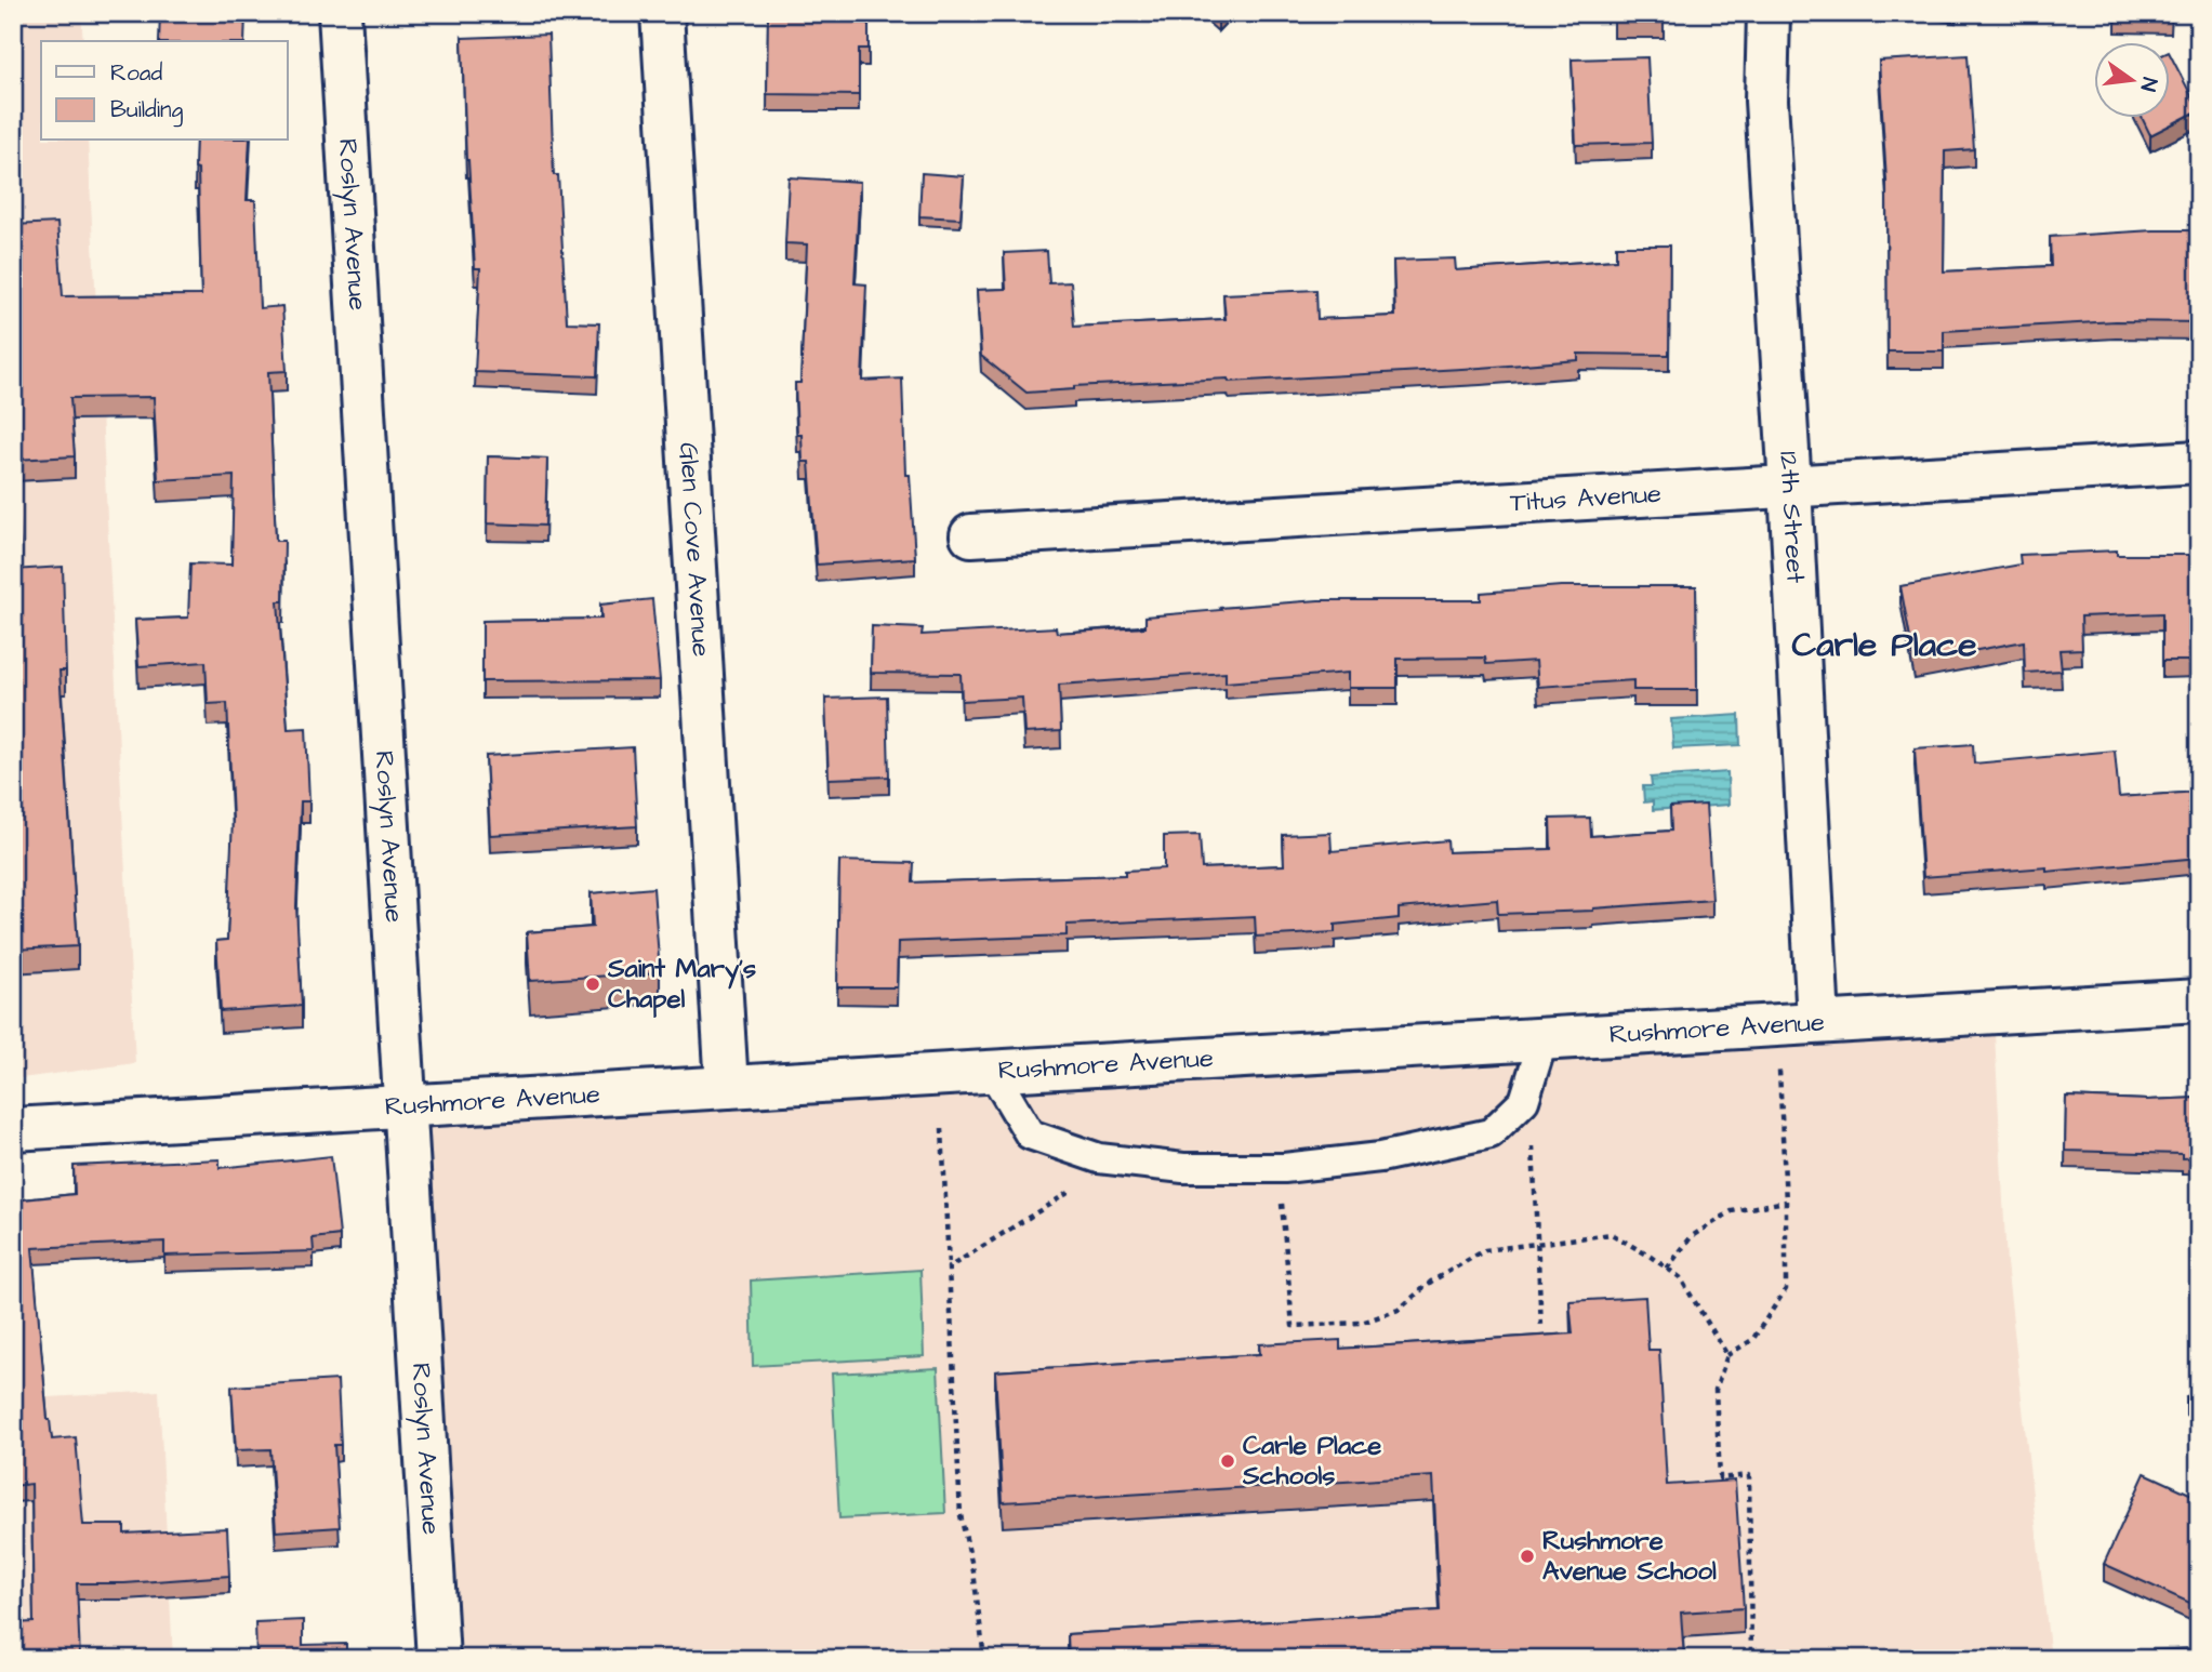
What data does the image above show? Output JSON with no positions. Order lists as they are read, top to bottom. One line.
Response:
{"streets":{"street":["Roslyn Avenue","Titus Avenue","12th Street","Glen Cove Avenue","Rushmore Avenue"]},"crossings":[["Roslyn Avenue","Rushmore Avenue"],["Titus Avenue","12th Street"],["12th Street","Rushmore Avenue"],["Glen Cove Avenue","Rushmore Avenue"]],"districts":["Carle Place"],"places":["Saint Mary's Chapel","Carle Place Schools","Rushmore Avenue School"],"legend":["Road","Building"],"north":"right"}
